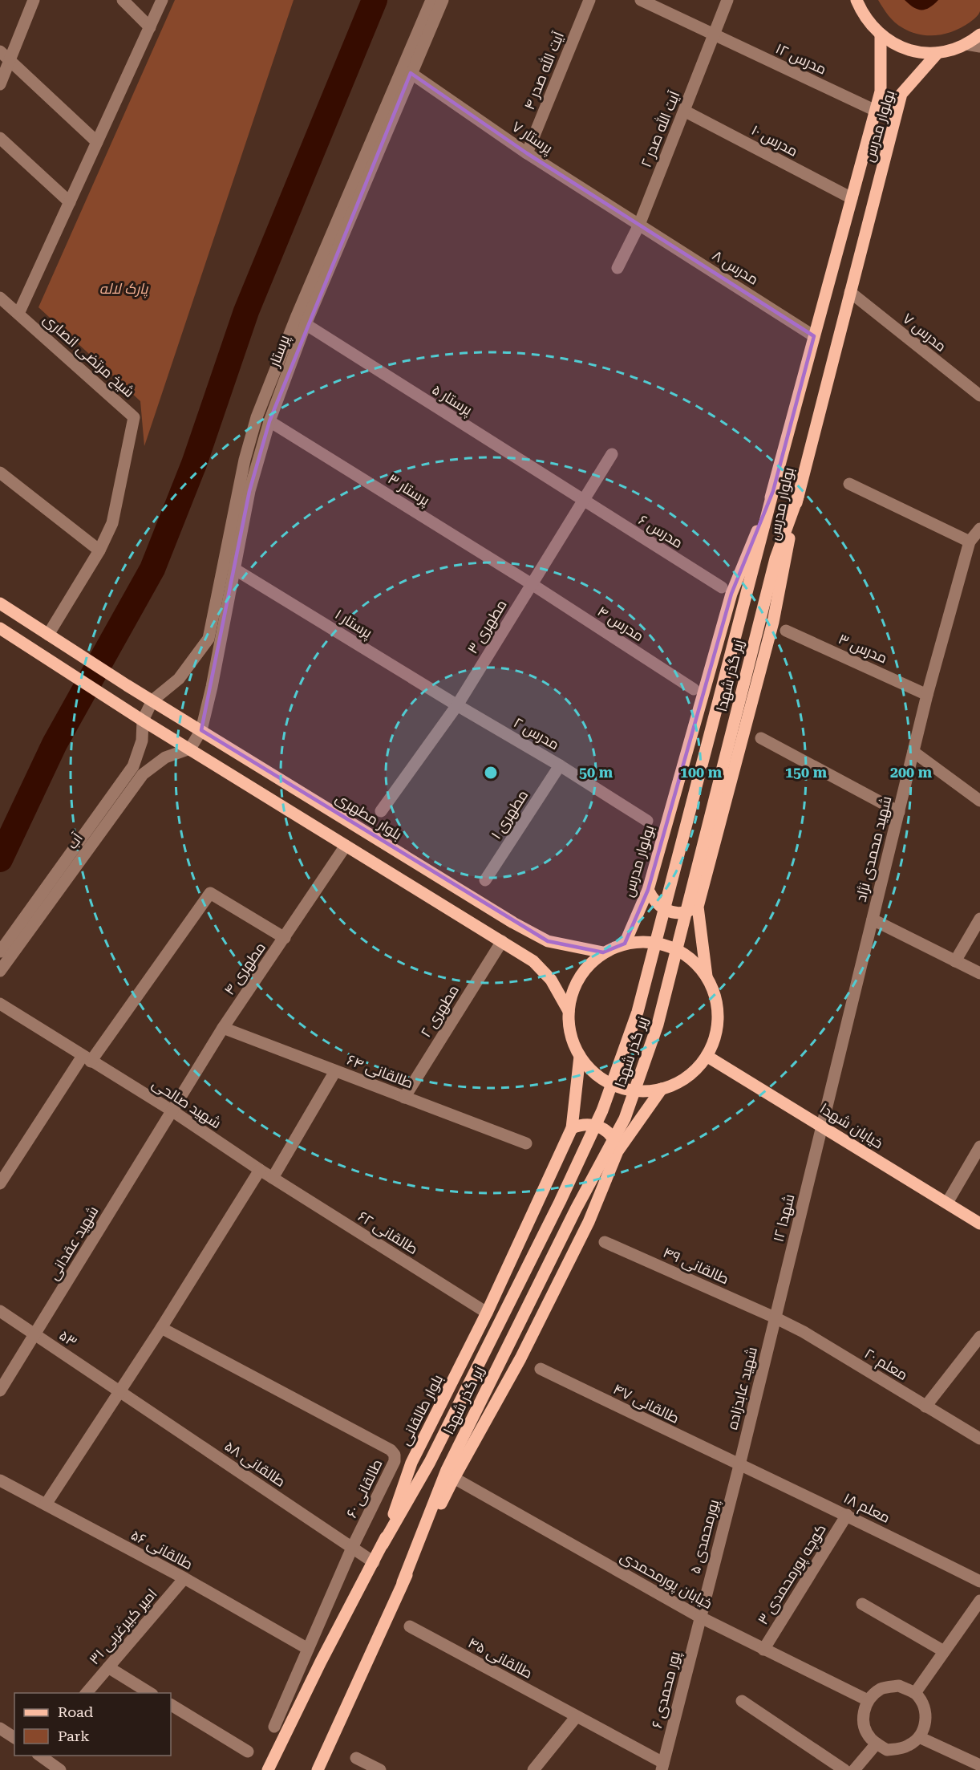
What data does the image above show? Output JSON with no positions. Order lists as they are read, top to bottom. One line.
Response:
{"streets":{"main road":["بولوار مدرس","زیر گذر شهدا","بلوار مطهری","خیابان شهدا","بلوار طالقانی"],"street":["مدرس ۱۲","آیت الله صدر ۴","آیت الله صدر ۲","پرستار ۷","مدرس ۱۰","مدرس ۸","مدرس ۷","پرستار","شیخ مرتضی انصاری","پرستار ۵","پرستار ۳","مدرس ۶","پرستار ۱","مدرس ۴","مطهری ۳","مدرس ۳","مدرس ۲","مطهری ۱","آب","شهید محمدی نژاد","مطهری ۴","مطهری ۲","طالقانی ۶۴","شهید صالحی","۱۲ شهدا","طالقانی ۶۲","شهید عقدانی","طالقانی ۴۹","۵۳","معلم ۲۰","شهید عابدزاده","طالقانی ۴۷","طالقانی ۵۸","طالقانی ۶۰","معلم ۱۸","پورمحمدی ۵","طالقانی ۵۶","کوچه پورمحمدی ۳","خیابان پورمحمدی","امیر کبیرغربی ۳۱","طالقانی ۴۵","پور محمدی ۶"]},"crossings":[["مدرس ۱۲","بولوار مدرس"],["مدرس ۱۲","آیت الله صدر ۲"],["آیت الله صدر ۴","پرستار ۷"],["بولوار مدرس","مدرس ۱۰"],["بولوار مدرس","مدرس ۸"],["بولوار مدرس","مدرس ۷"],["بولوار مدرس","زیر گذر شهدا"],["بولوار مدرس","بلوار مطهری"],["بولوار مدرس","خیابان شهدا"],["بولوار مدرس","بلوار طالقانی"],["آیت الله صدر ۲","پرستار ۷"],["آیت الله صدر ۲","مدرس ۱۰"],["آیت الله صدر ۲","مدرس ۸"],["پرستار ۷","مدرس ۸"],["پرستار ۷","پرستار"],["پرستار","پرستار ۵"],["پرستار","پرستار ۳"],["پرستار","پرستار ۱"],["پرستار","بلوار مطهری"],["پرستار","آب"],["شیخ مرتضی انصاری","بلوار مطهری"],["پرستار ۵","مدرس ۶"],["پرستار ۵","مطهری ۳"],["پرستار ۳","مدرس ۴"],["پرستار ۳","مطهری ۳"],["مدرس ۶","مطهری ۳"],["پرستار ۱","مطهری ۳"],["پرستار ۱","مدرس ۲"],["مدرس ۴","مطهری ۳"],["مطهری ۳","مدرس ۲"],["مدرس ۳","شهید محمدی نژاد"],["زیر گذر شهدا","بلوار طالقانی"],["مدرس ۲","مطهری ۱"],["بلوار مطهری","خیابان شهدا"],["بلوار مطهری","بلوار طالقانی"],["شهید محمدی نژاد","خیابان شهدا"],["شهید محمدی نژاد","۱۲ شهدا"],["مطهری ۴","طالقانی ۶۴"],["مطهری ۴","شهید صالحی"],["مطهری ۴","شهید عقدانی"],["مطهری ۲","طالقانی ۶۴"],["شهید صالحی","طالقانی ۶۲"],["شهید صالحی","شهید عقدانی"],["خیابان شهدا","۱۲ شهدا"],["خیابان شهدا","بلوار طالقانی"],["۱۲ شهدا","طالقانی ۴۹"],["۱۲ شهدا","معلم ۲۰"],["۱۲ شهدا","شهید عابدزاده"],["طالقانی ۶۲","بلوار طالقانی"],["شهید عقدانی","۵۳"],["طالقانی ۴۹","معلم ۲۰"],["طالقانی ۴۹","شهید عابدزاده"],["۵۳","طالقانی ۵۸"],["معلم ۲۰","شهید عابدزاده"],["شهید عابدزاده","طالقانی ۴۷"],["شهید عابدزاده","معلم ۱۸"],["شهید عابدزاده","پورمحمدی ۵"],["طالقانی ۴۷","معلم ۱۸"],["طالقانی ۴۷","پورمحمدی ۵"],["بلوار طالقانی","طالقانی ۵۸"],["طالقانی ۵۸","طالقانی ۶۰"],["طالقانی ۶۰","طالقانی ۵۶"],["معلم ۱۸","پورمحمدی ۵"],["معلم ۱۸","کوچه پورمحمدی ۳"],["پورمحمدی ۵","خیابان پورمحمدی"],["پورمحمدی ۵","پور محمدی ۶"],["طالقانی ۵۶","امیر کبیرغربی ۳۱"],["کوچه پورمحمدی ۳","خیابان پورمحمدی"],["خیابان پورمحمدی","پور محمدی ۶"],["طالقانی ۴۵","پور محمدی ۶"]],"parks":["پارک لاله"],"legend":["Road","Park"],"rings":["50 m","100 m","150 m","200 m"]}
